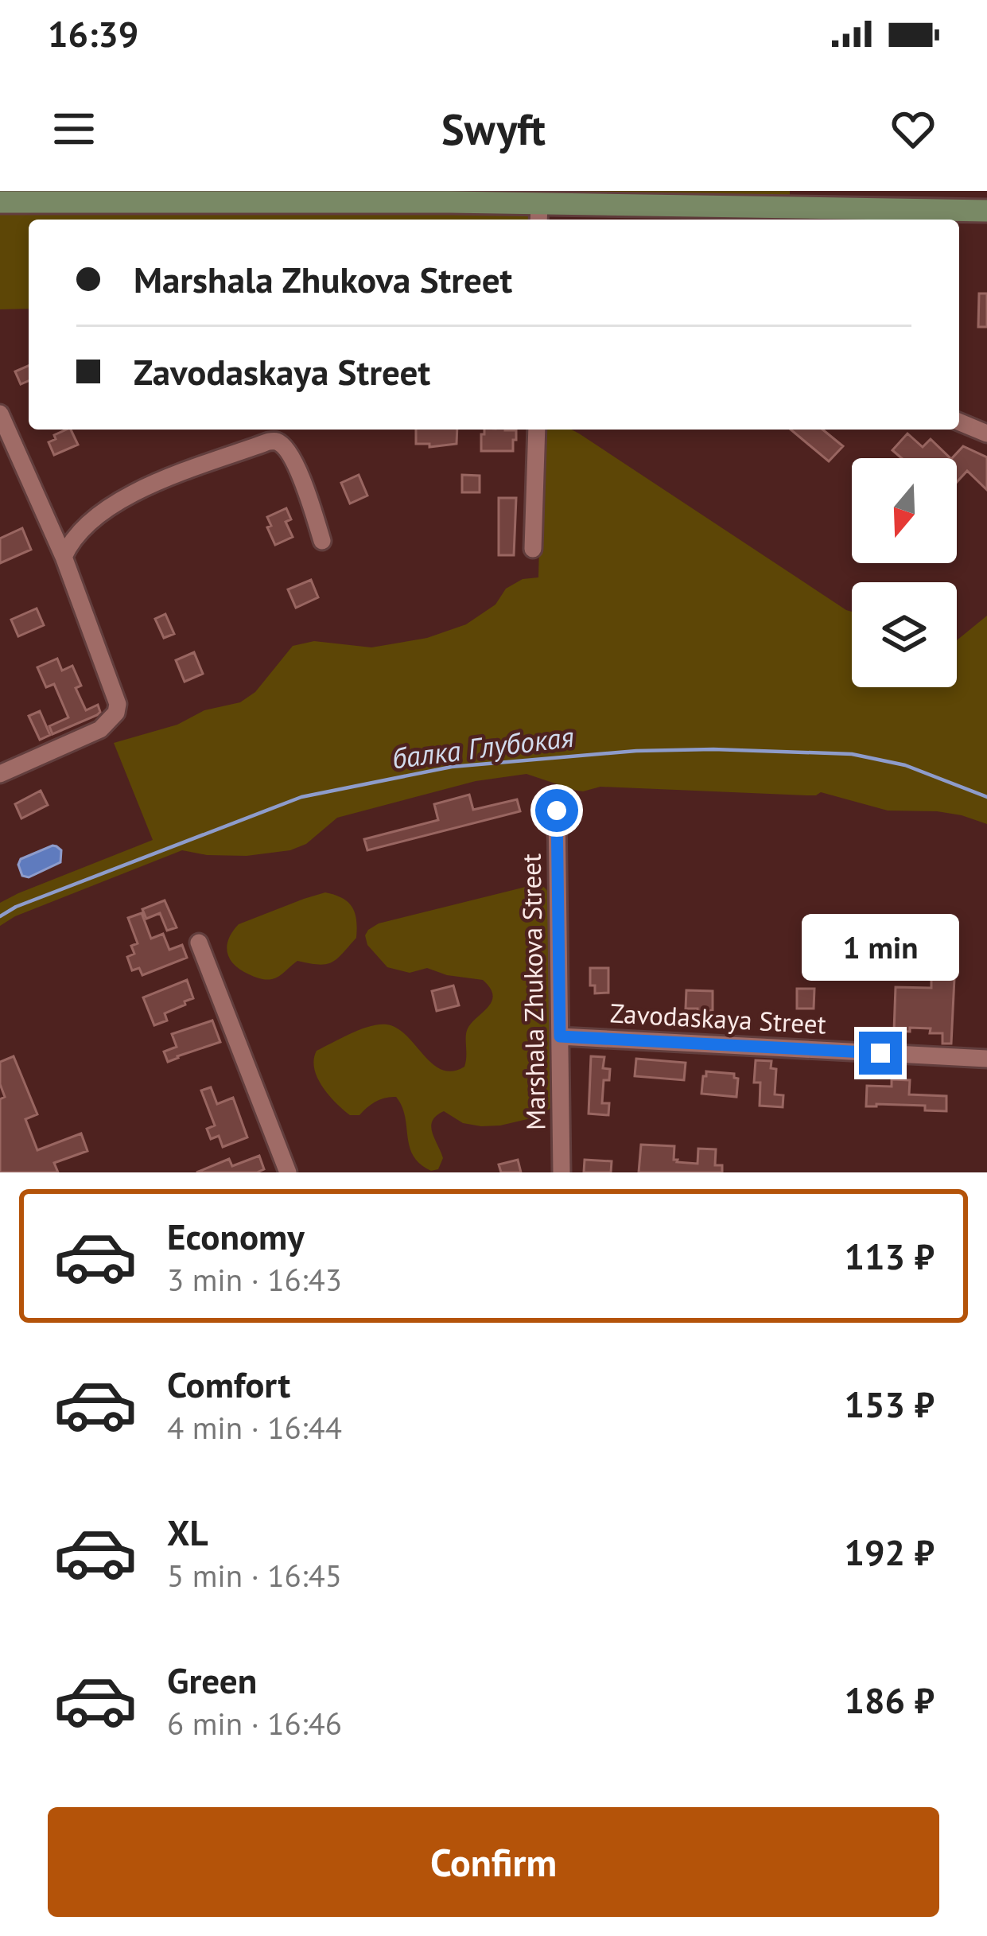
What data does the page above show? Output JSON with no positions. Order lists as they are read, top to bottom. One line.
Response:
{"streets":{"street":["Marshala Zhukova Street","Zavodaskaya Street"]},"crossings":[["Marshala Zhukova Street","Zavodaskaya Street"]],"water":["балка Глубокая"],"north":"bottom","page":{"status":"16:39","header":"Swyft","banner":["Marshala Zhukova Street","Zavodaskaya Street"],"bubble":"1 min","list":[{"name":"Economy","note":"3 min · 16:43","value":"113 ₽"},{"name":"Comfort","note":"4 min · 16:44","value":"153 ₽"},{"name":"XL","note":"5 min · 16:45","value":"192 ₽"},{"name":"Green","note":"6 min · 16:46","value":"186 ₽"}],"buttons":"Confirm"}}
